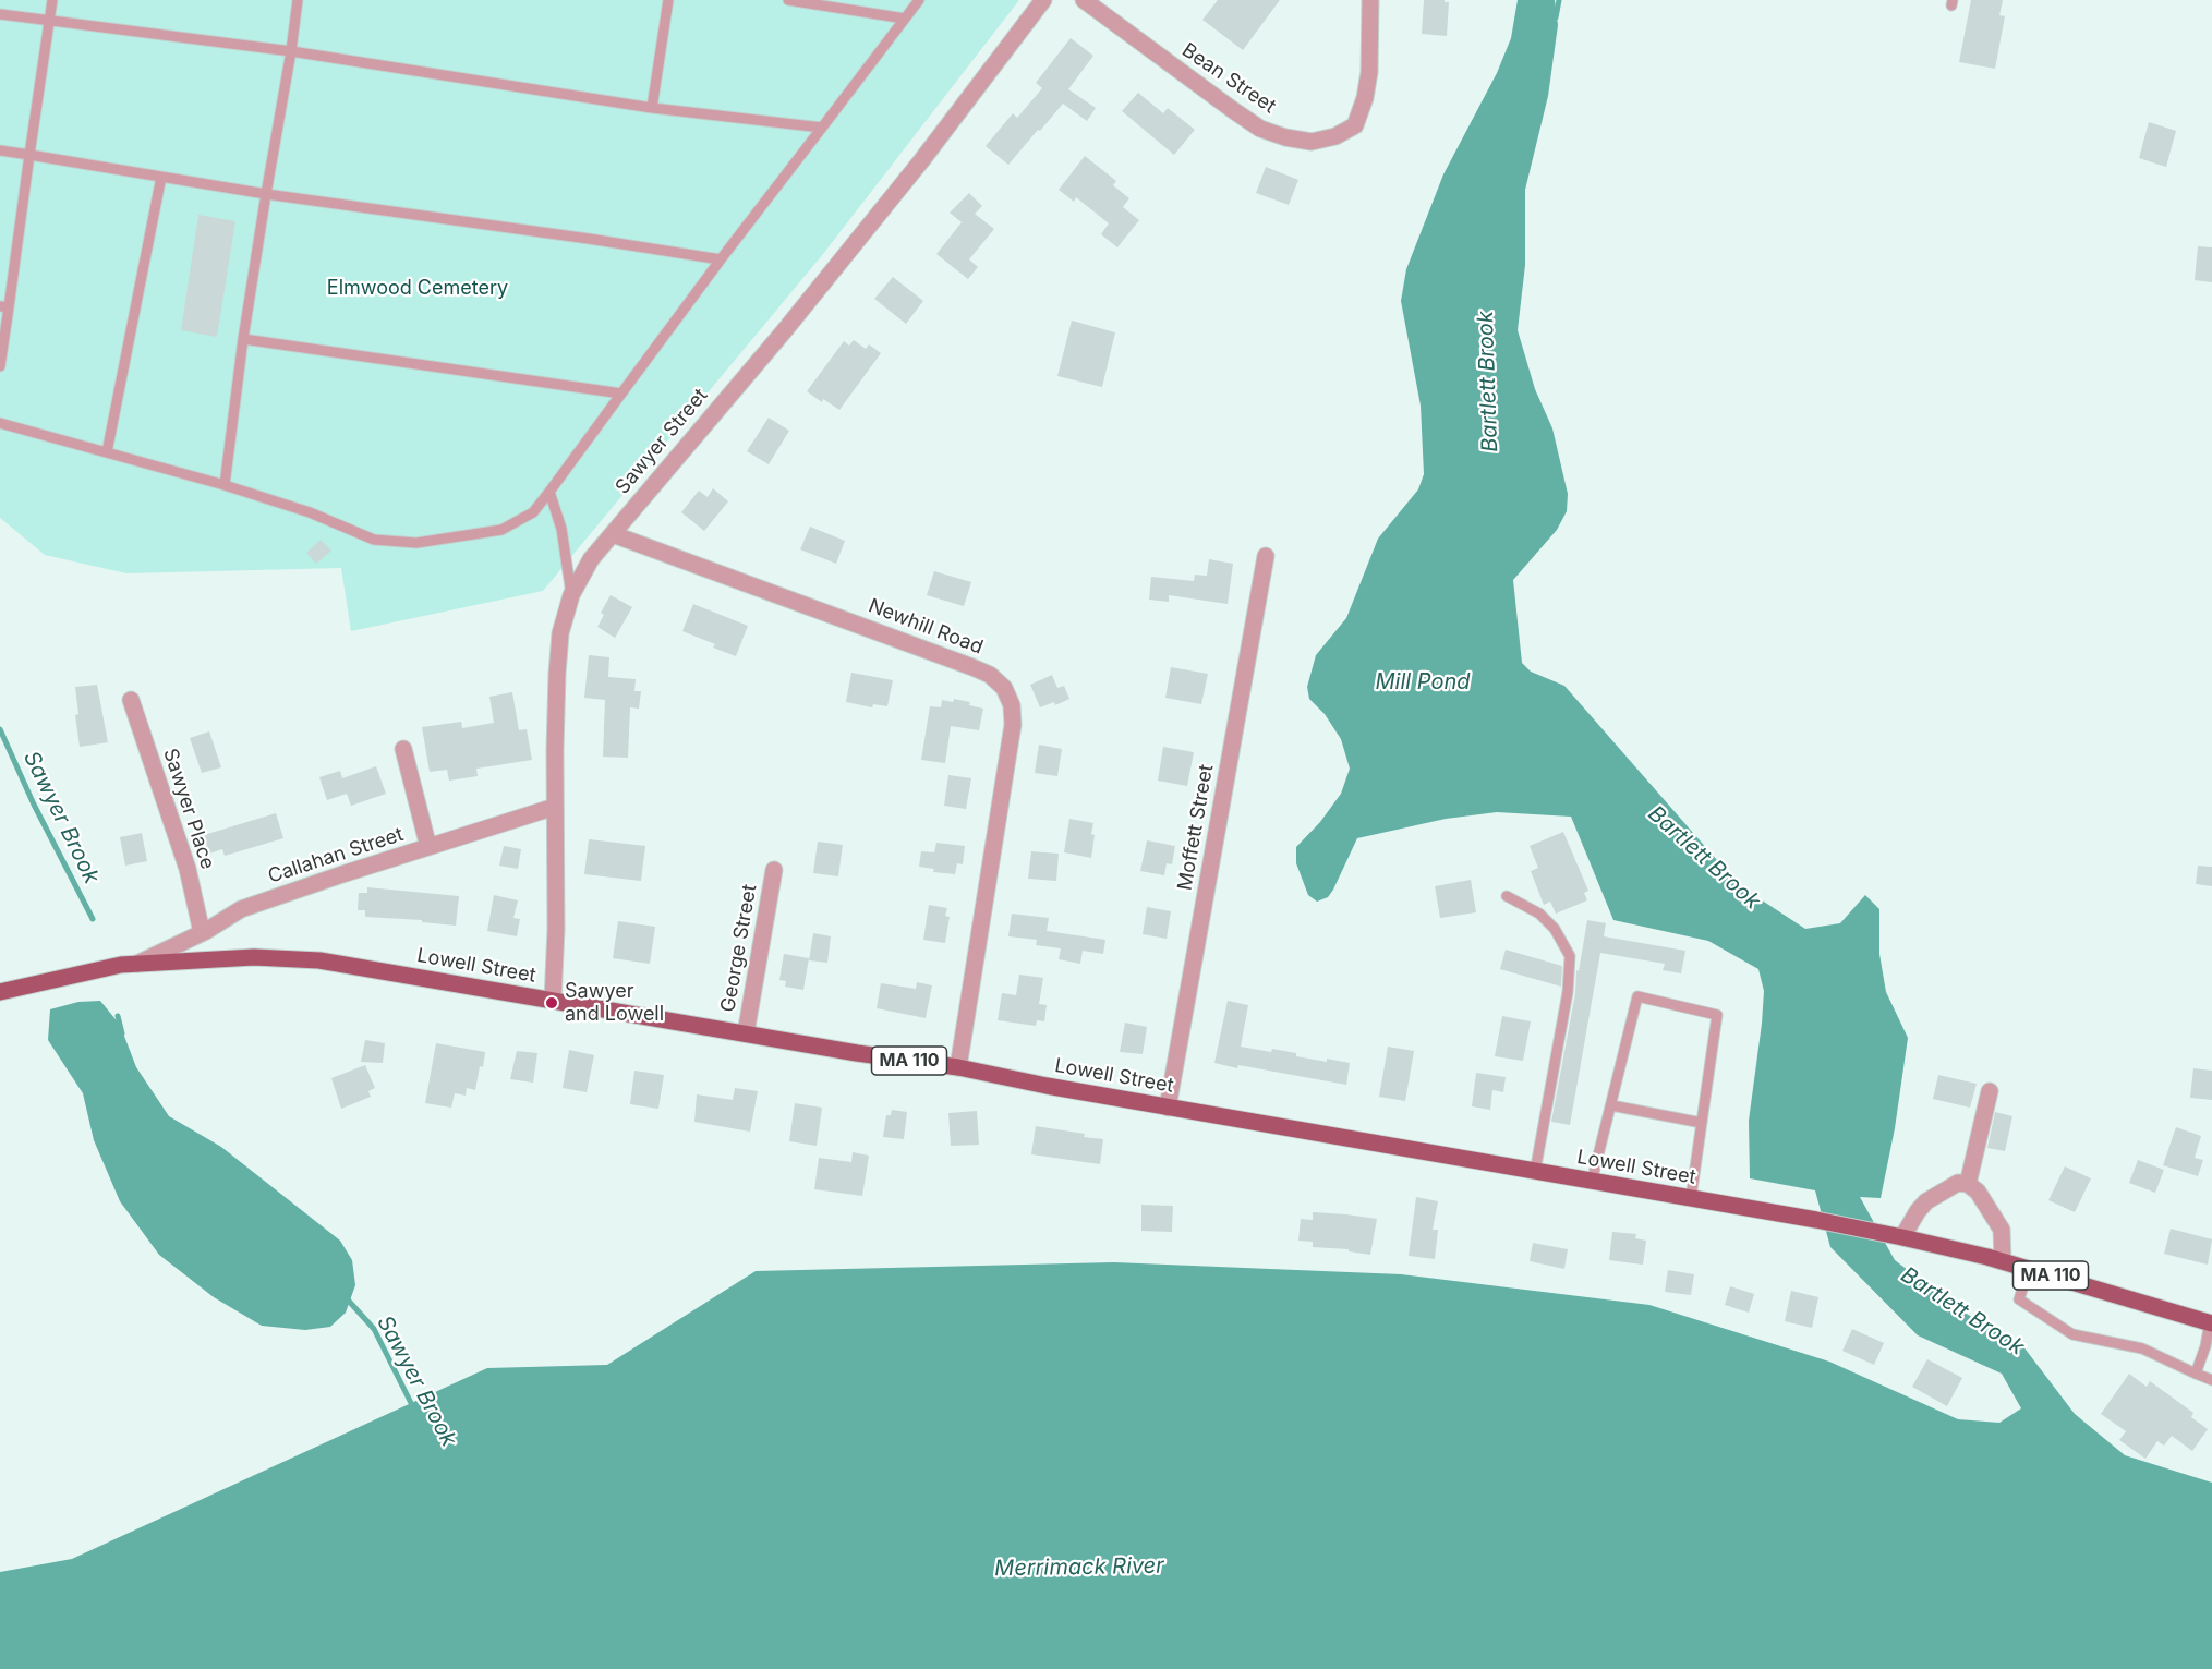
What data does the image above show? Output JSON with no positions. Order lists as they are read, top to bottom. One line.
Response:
{"streets":{"main road":["Lowell Street","MA 110"],"street":["Bean Street","Sawyer Street","Newhill Road","Sawyer Place","Moffett Street","Callahan Street","George Street"]},"crossings":[["Sawyer Street","Newhill Road"],["Sawyer Street","Callahan Street"],["Sawyer Street","Lowell Street"],["Newhill Road","Lowell Street"],["Sawyer Place","Callahan Street"],["Moffett Street","Lowell Street"],["Callahan Street","Lowell Street"],["George Street","Lowell Street"]],"water":["Bartlett Brook","Mill Pond","Sawyer Brook","Merrimack River"],"parks":["Elmwood Cemetery"],"places":["Sawyer and Lowell"]}
